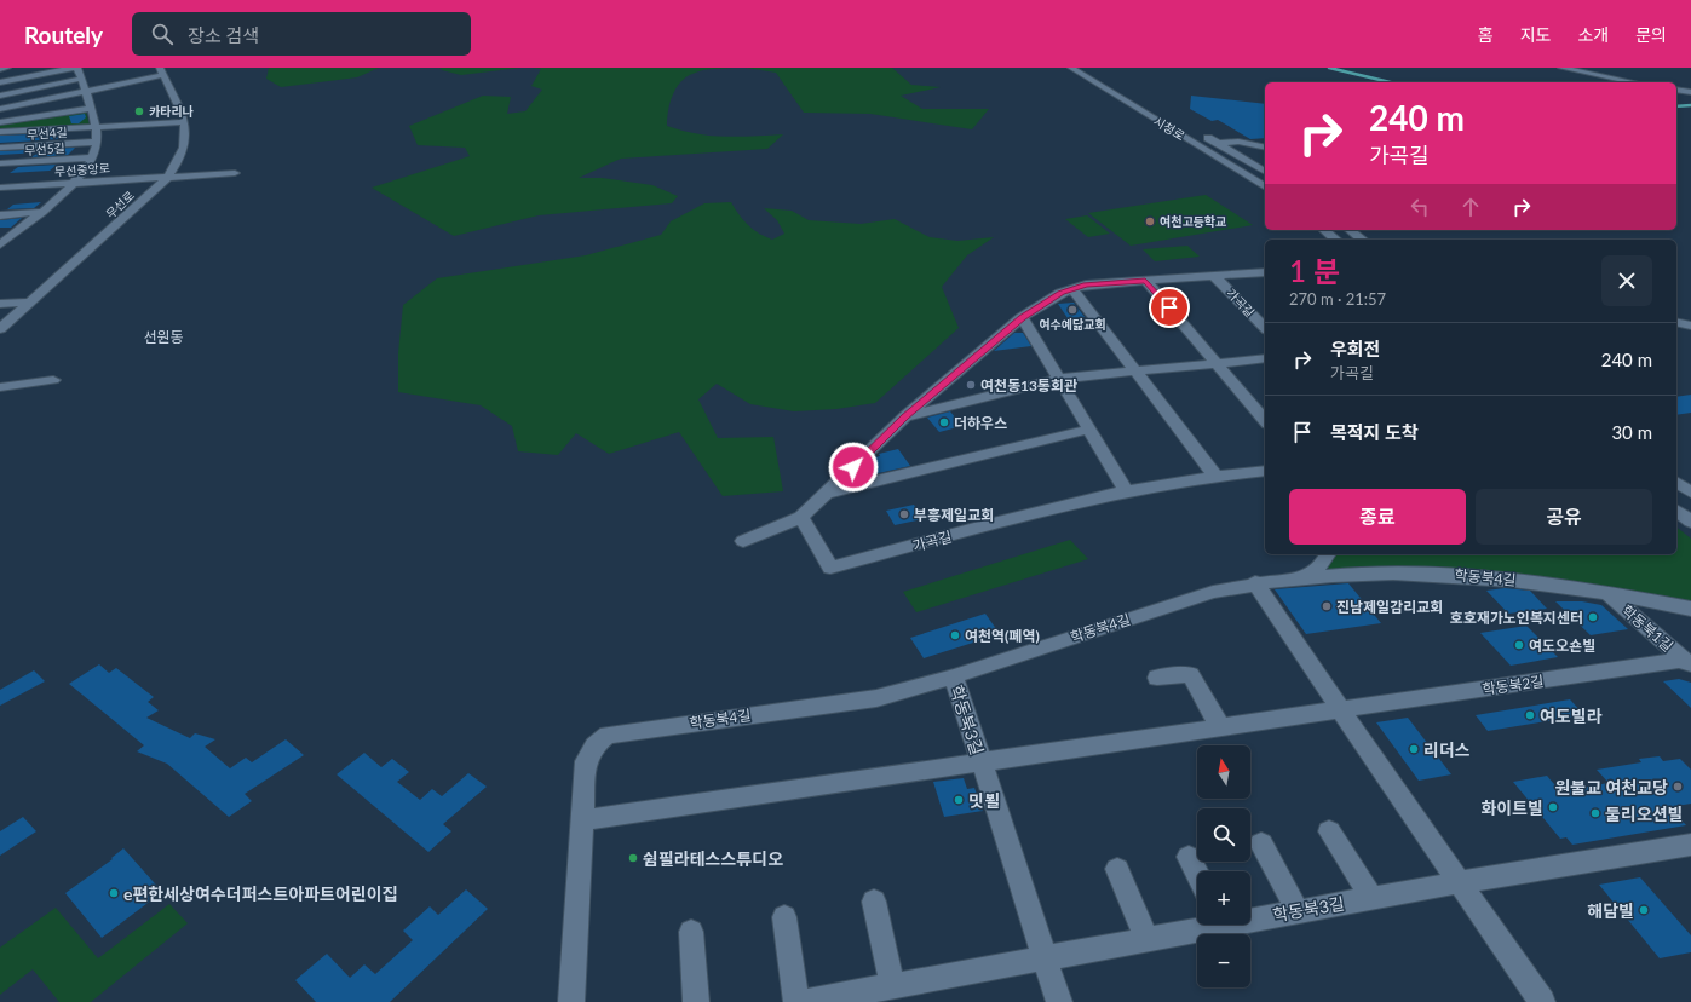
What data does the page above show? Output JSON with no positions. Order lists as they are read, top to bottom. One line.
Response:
{"streets":{"street":["시청로","무선4길","무선5길","무선중앙로","무선로","가곡길","학동북4길","학동북1길","학동북2길","학동북3길"]},"crossings":[["무선4길","무선로"],["무선중앙로","무선로"],["학동북4길","학동북1길"],["학동북4길","학동북3길"],["학동북1길","학동북2길"],["학동북2길","학동북3길"]],"districts":["선원동"],"places":["카타리나","여천고등학교","여수예닮교회","여천동13통회관","더하우스","부흥제일교회","진남제일감리교회","호호재가노인복지센터","여천역(폐역)","여도오숀빌","여도빌라","리더스","원불교 여천교당","밋뵐","화이트빌","둘리오션빌","쉼필라테스스튜디오","e편한세상여수더퍼스트아파트어린이집","해담빌"],"north":"top","page":{"header":"Routely","search":"장소 검색","nav":["홈","지도","소개","문의"],"turn":["240 m","가곡길"],"heading":["1 분","270 m · 21:57"],"list":[{"name":"우회전","note":"가곡길","value":"240 m"},{"name":"목적지 도착","value":"30 m"}],"buttons":["종료","공유"],"map_buttons":["+","−"]}}
